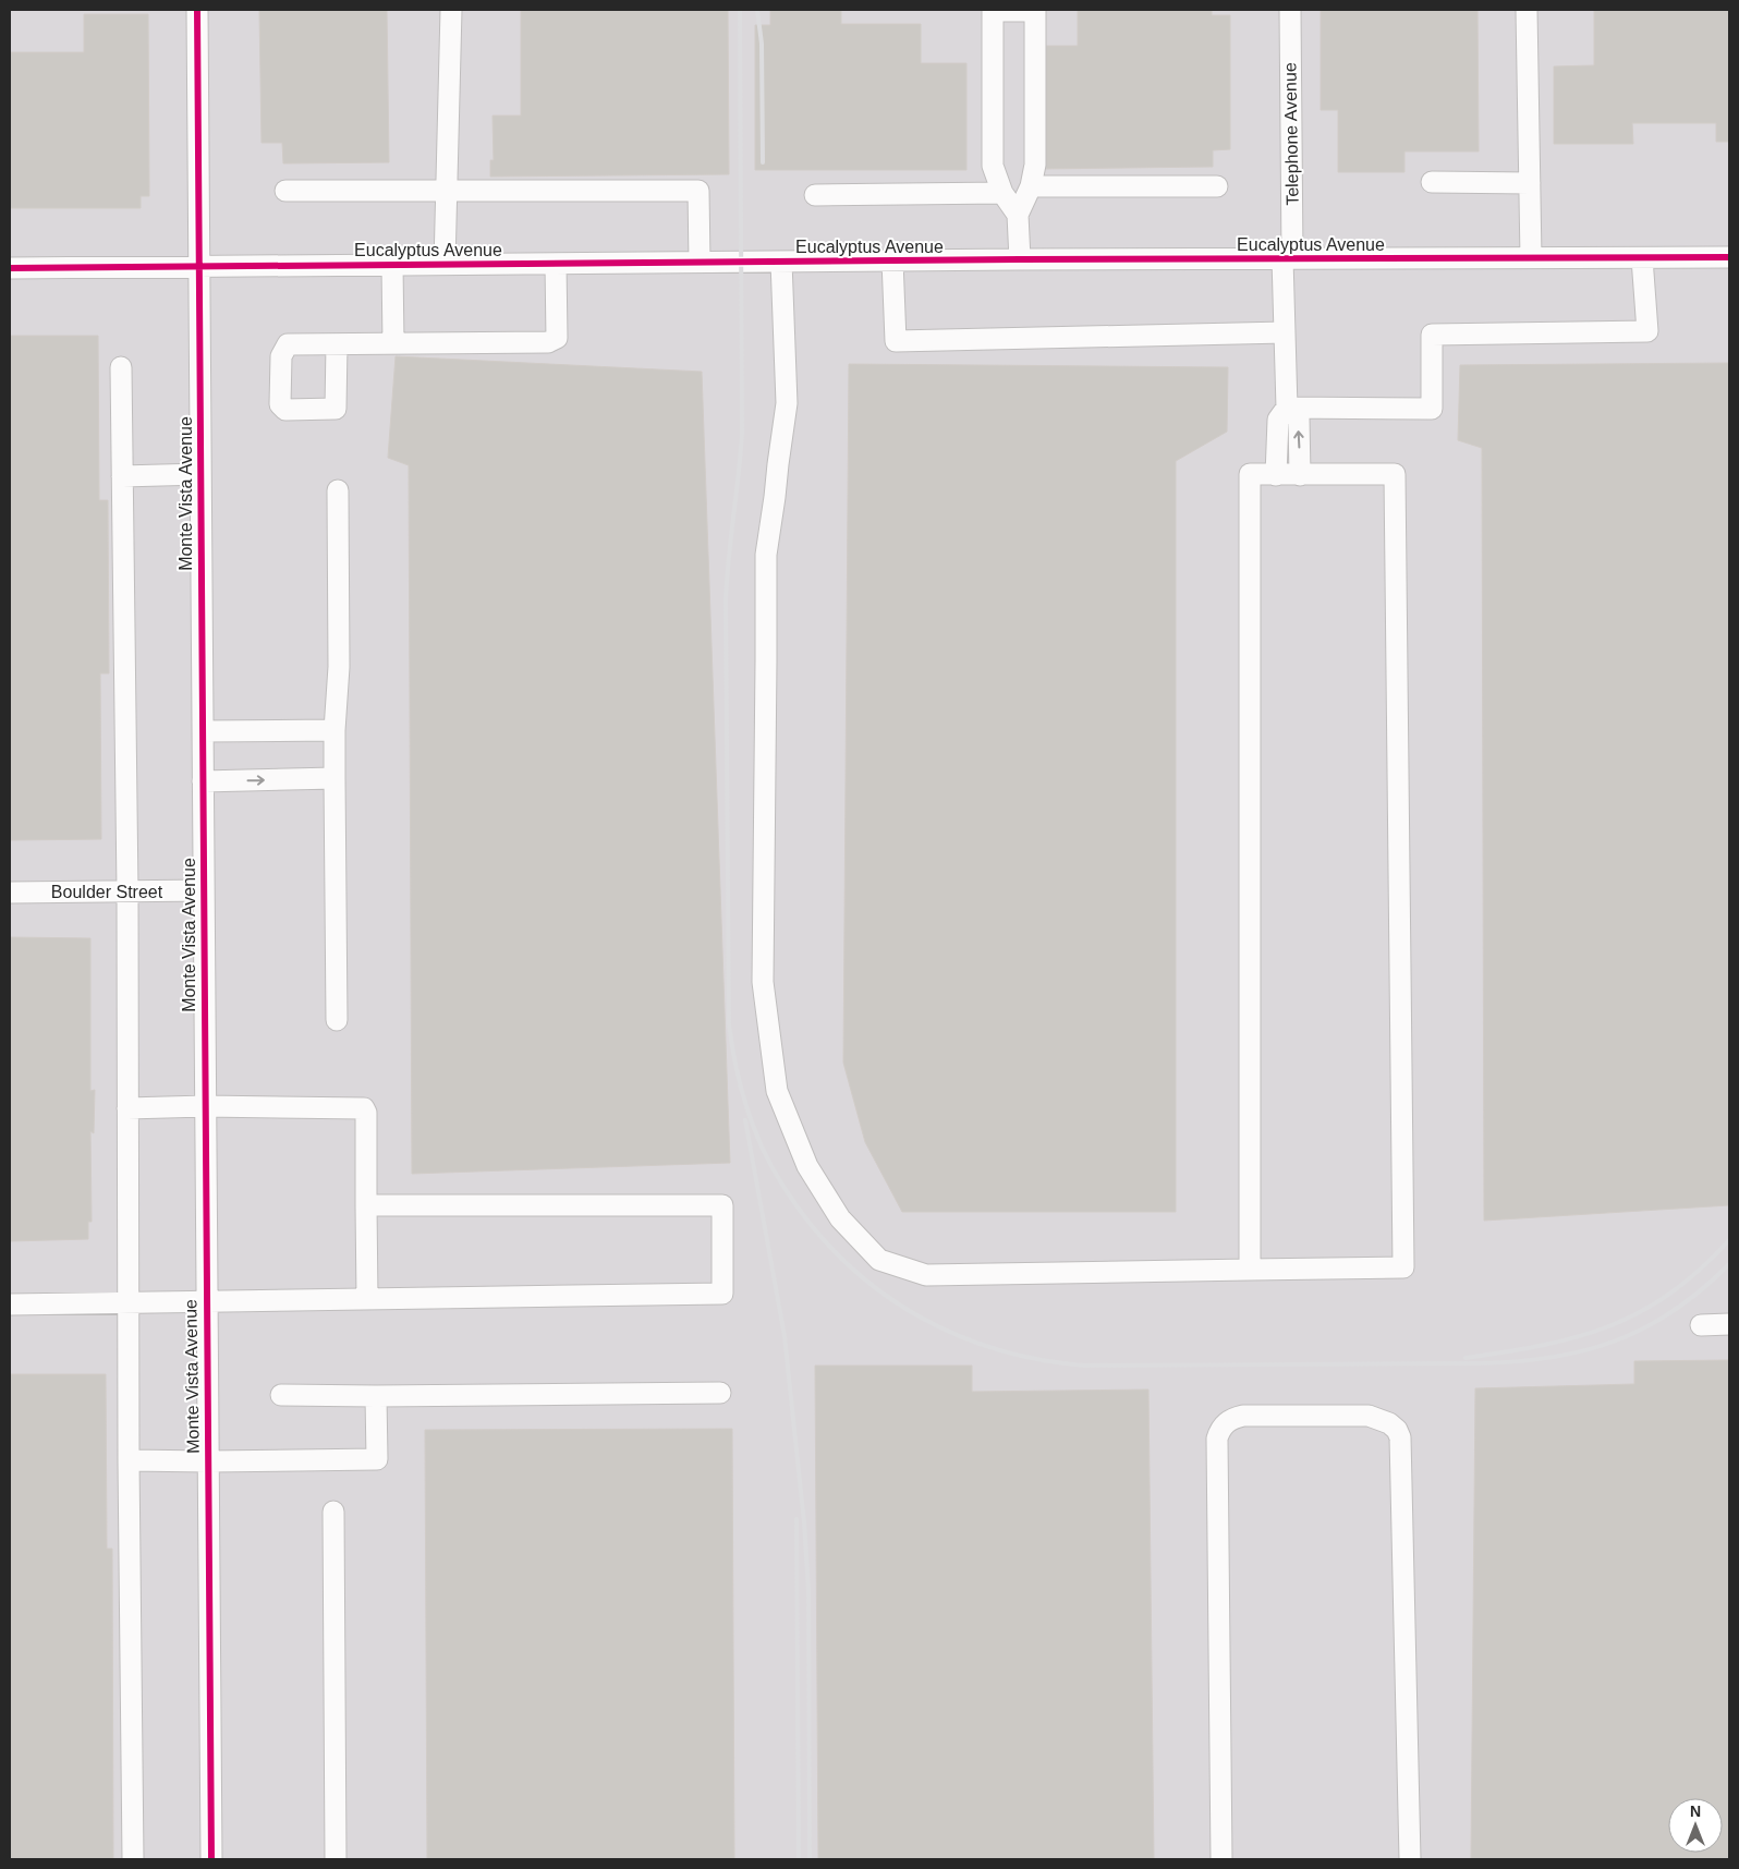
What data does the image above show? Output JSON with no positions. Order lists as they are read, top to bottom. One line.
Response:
{"streets":{"street":["Telephone Avenue","Eucalyptus Avenue","Monte Vista Avenue","Boulder Street"]},"crossings":[["Telephone Avenue","Eucalyptus Avenue"],["Eucalyptus Avenue","Monte Vista Avenue"],["Monte Vista Avenue","Boulder Street"]],"north":"top"}
